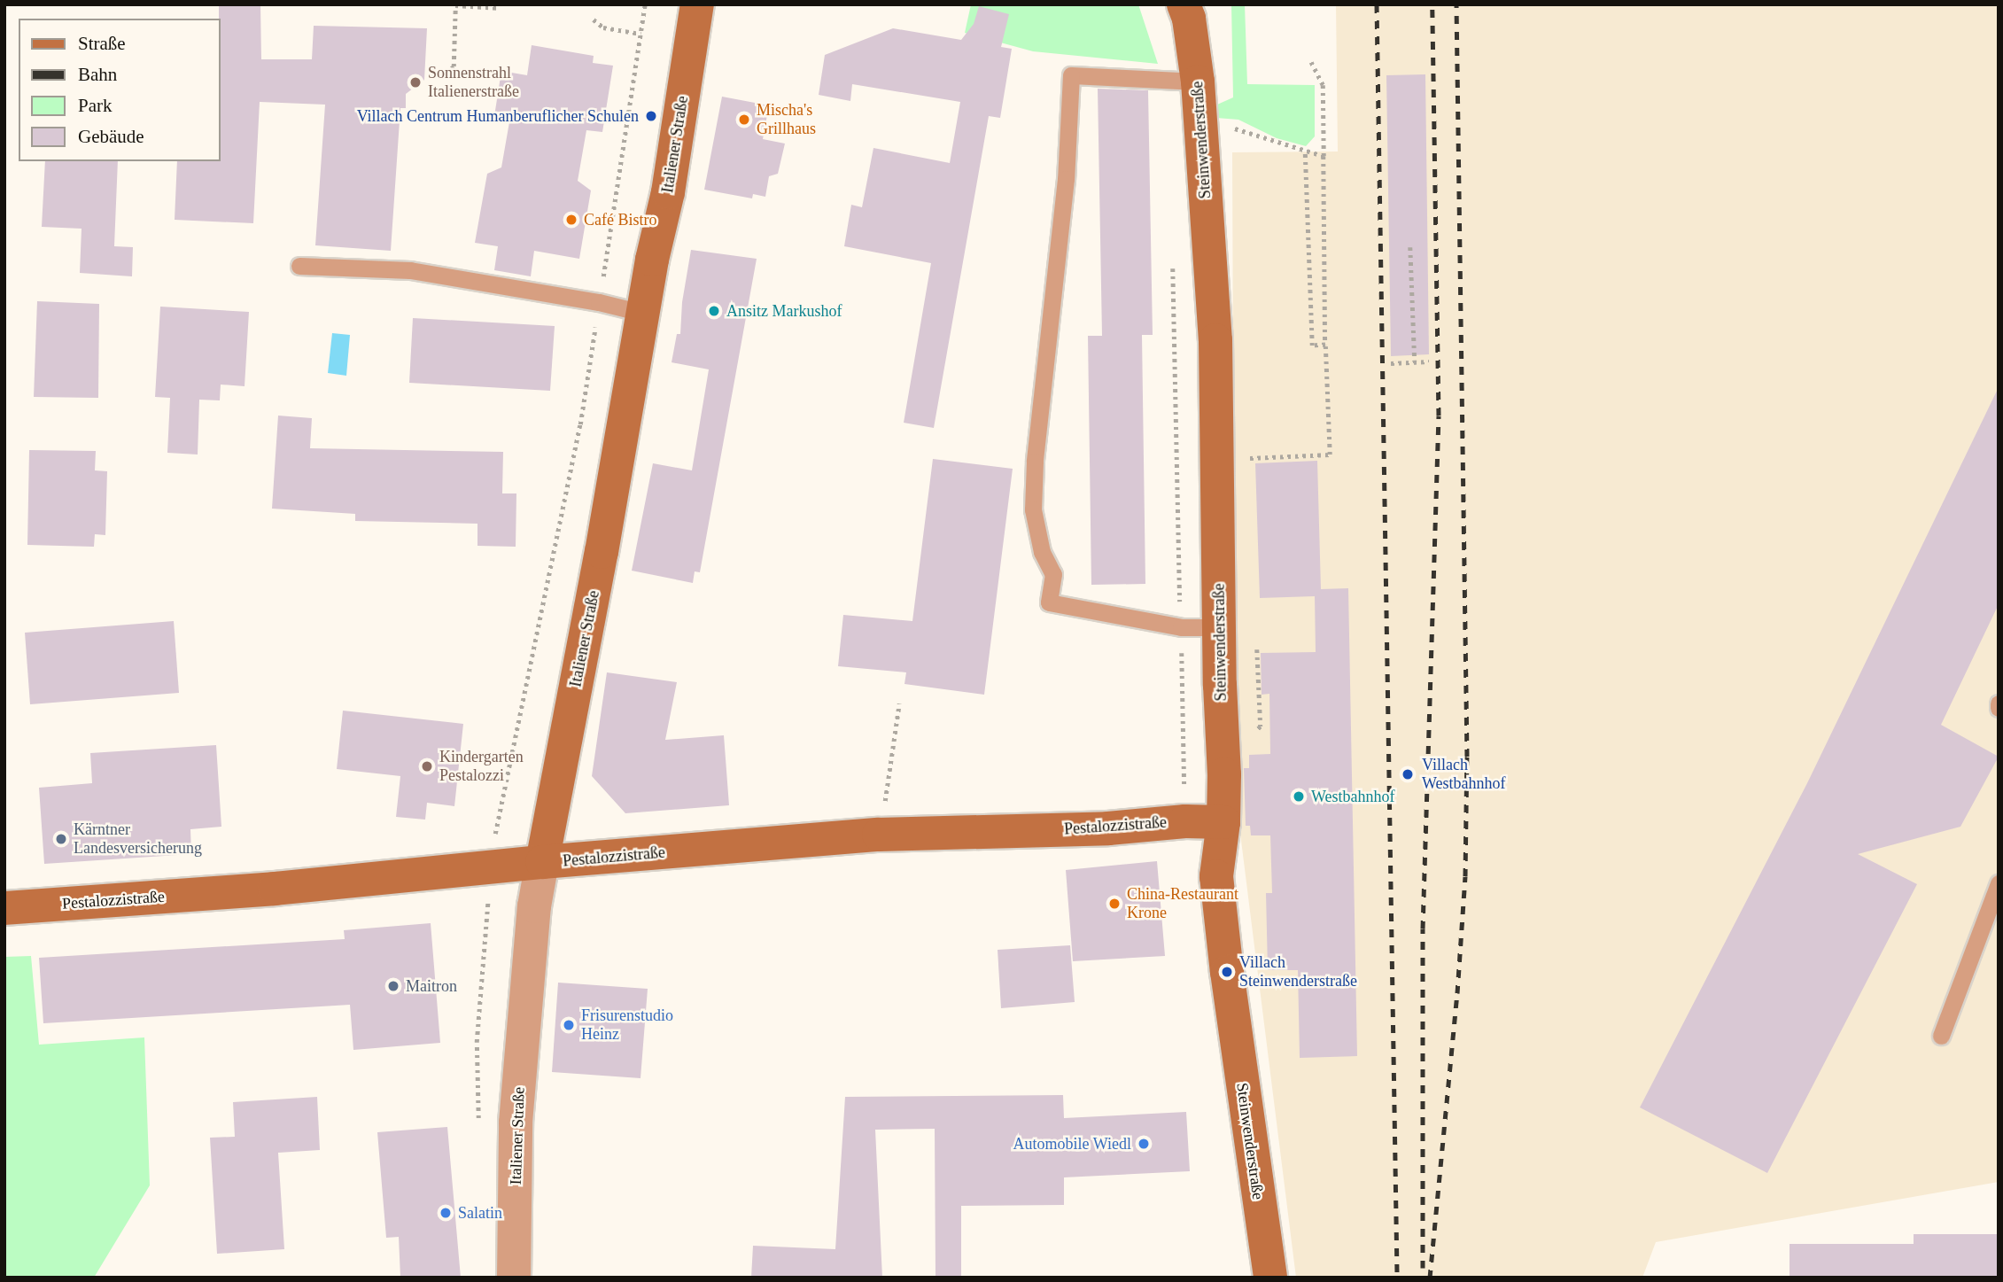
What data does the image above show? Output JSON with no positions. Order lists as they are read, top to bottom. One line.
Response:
{"streets":{"street":["Steinwenderstraße","Italiener Straße","Pestalozzistraße"]},"crossings":[["Steinwenderstraße","Pestalozzistraße"],["Italiener Straße","Pestalozzistraße"]],"places":["Sonnenstrahl Italienerstraße","Villach Centrum Humanberuflicher Schulen","Mischa's Grillhaus","Café Bistro","Ansitz Markushof","Kindergarten Pestalozzi","Villach Westbahnhof","Westbahnhof","Kärntner Landesversicherung","China-Restaurant Krone","Villach Steinwenderstraße","Maitron","Frisurenstudio Heinz","Automobile Wiedl","Salatin"],"legend":["Straße","Bahn","Park","Gebäude"]}
